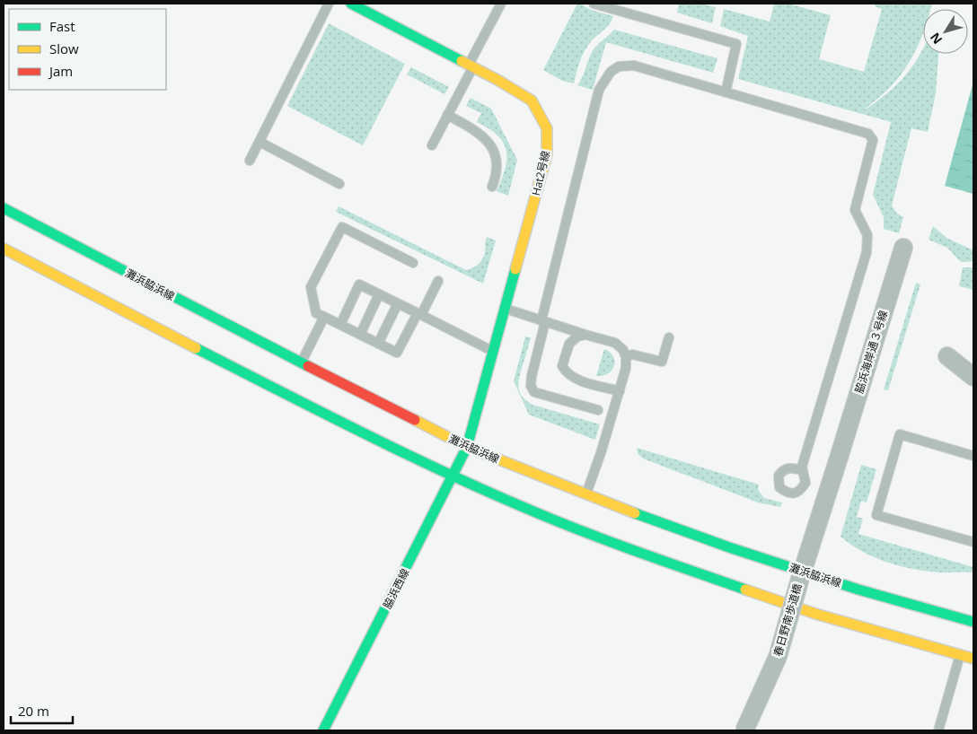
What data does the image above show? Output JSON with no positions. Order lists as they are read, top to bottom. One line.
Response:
{"streets":{"street":["Hat2号線","灘浜脇浜線","脇浜海岸通３号線","脇浜西線","春日野南歩道橋"]},"crossings":[["Hat2号線","灘浜脇浜線"],["Hat2号線","脇浜西線"],["灘浜脇浜線","脇浜西線"],["脇浜海岸通３号線","春日野南歩道橋"]],"legend":["Fast","Slow","Jam"],"scale_bar":"20 m","north":"bottom left"}
